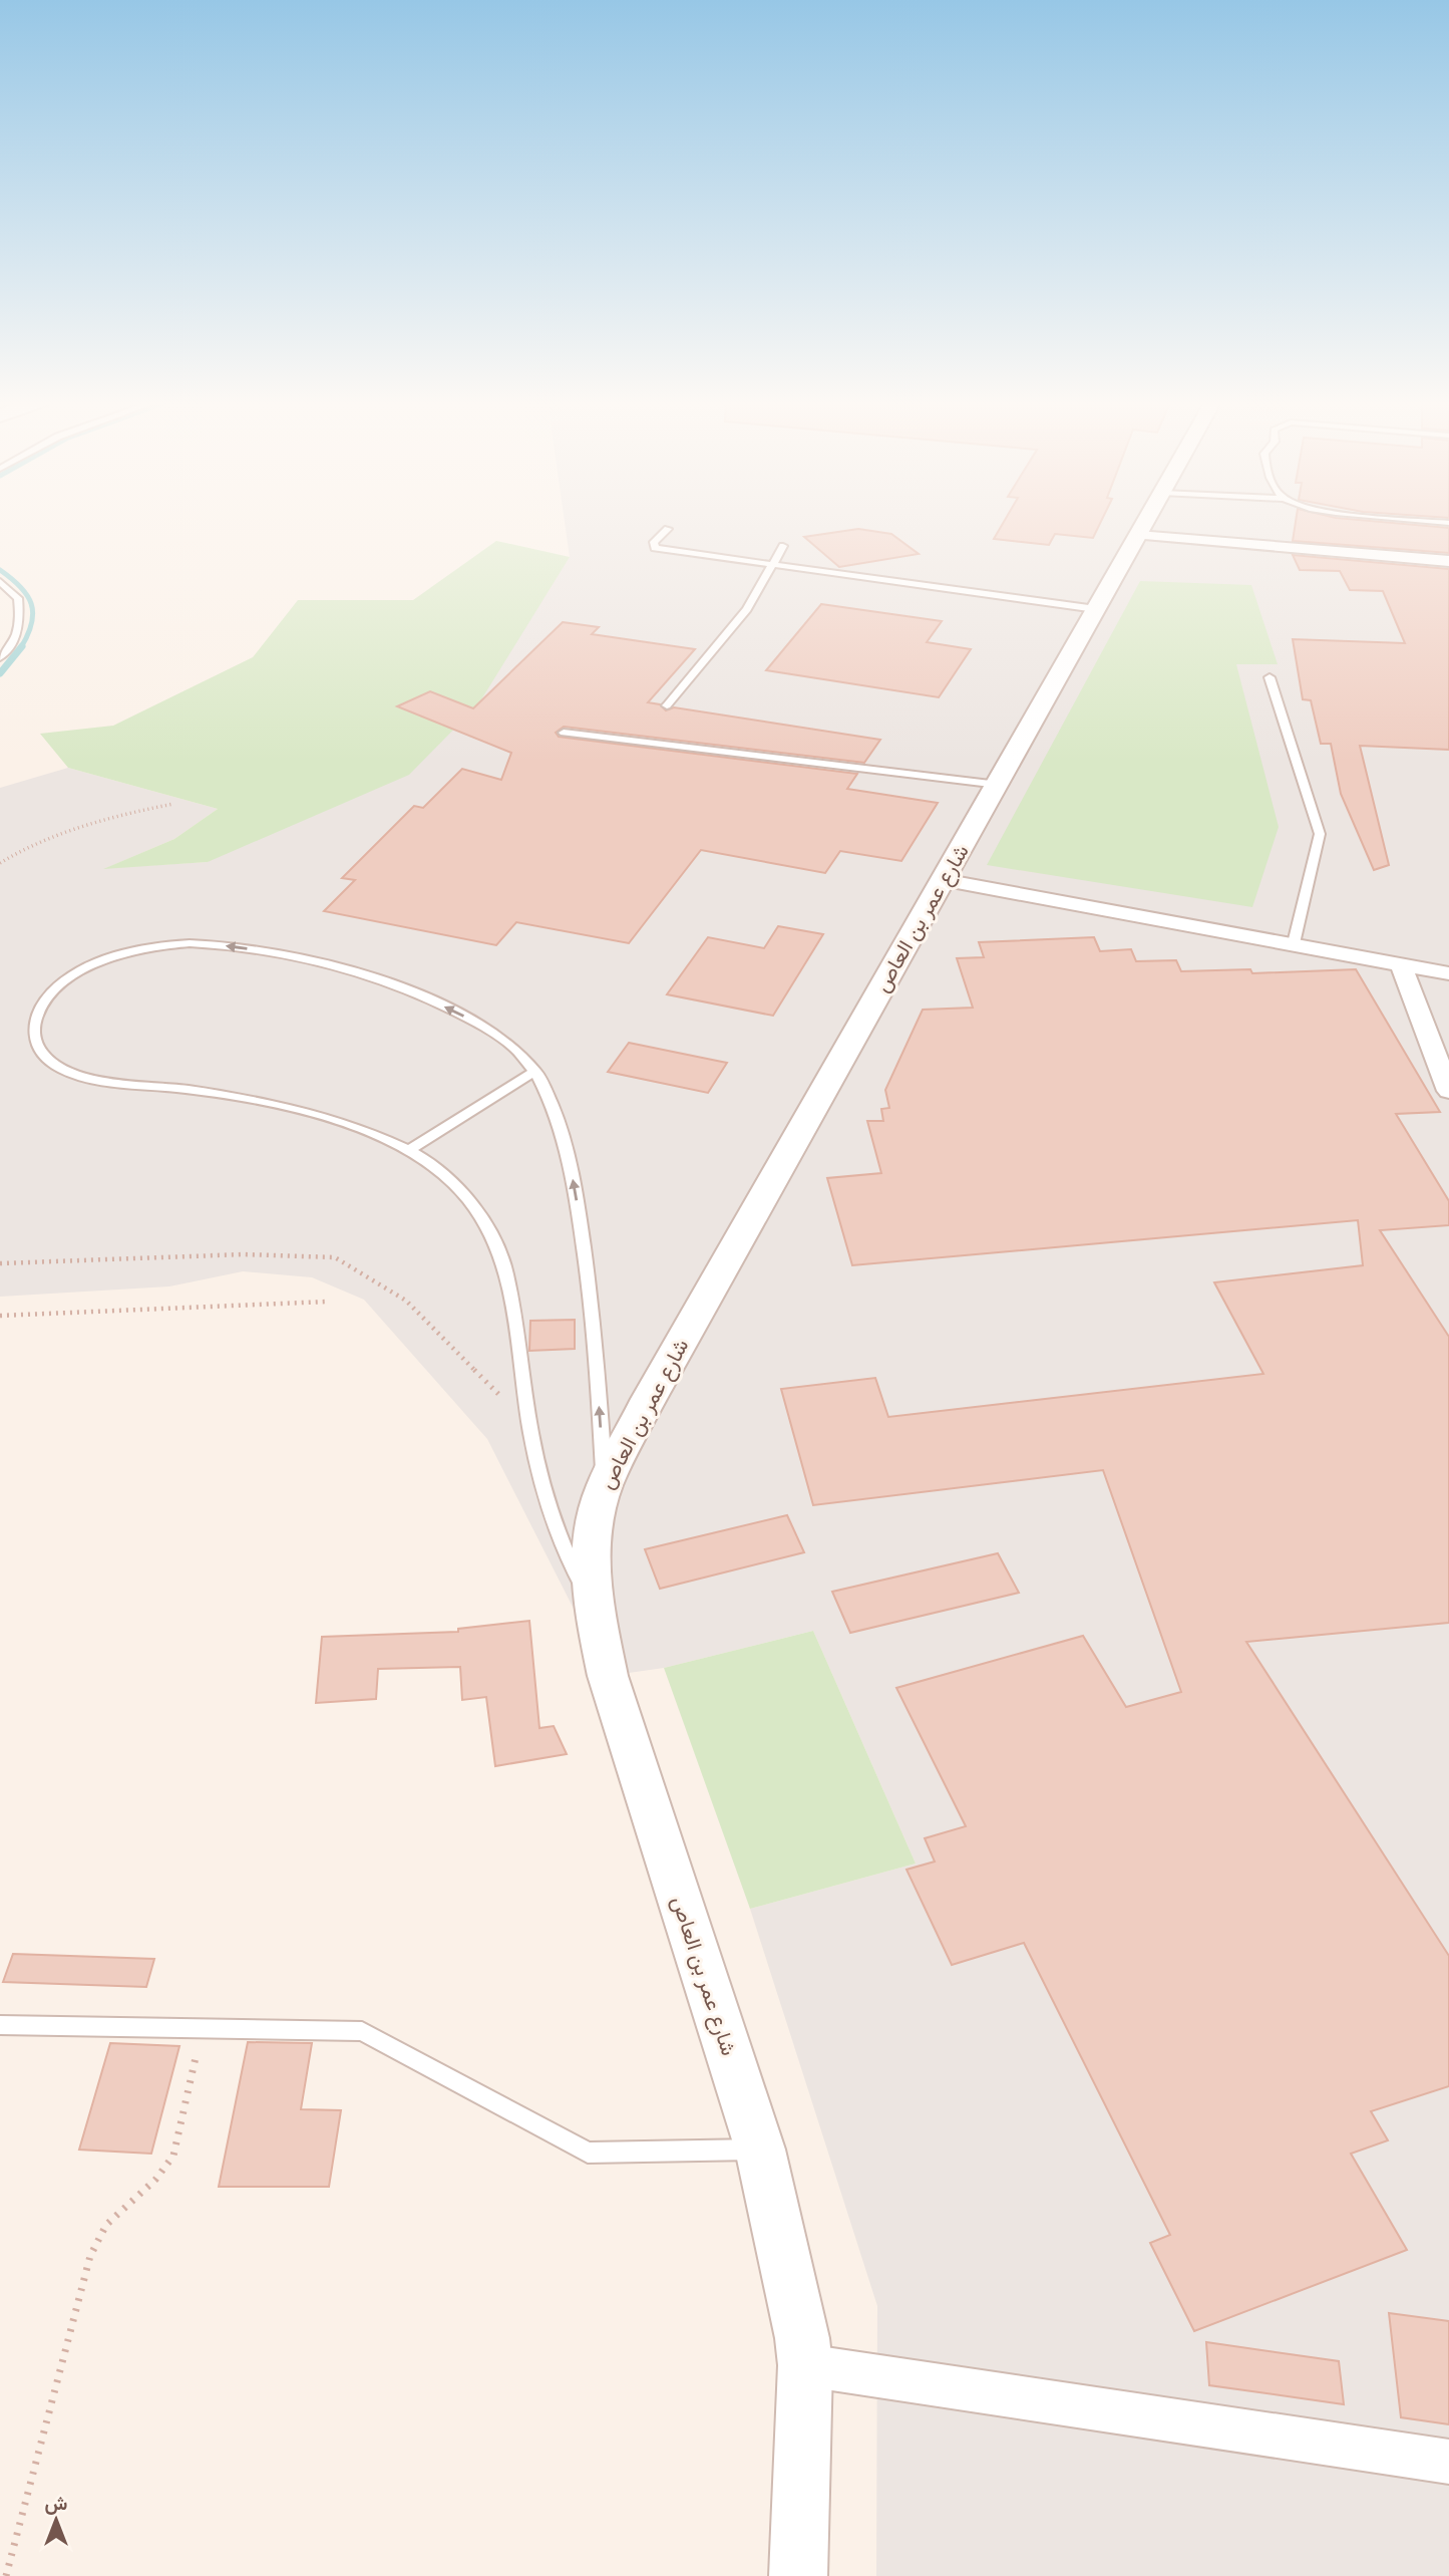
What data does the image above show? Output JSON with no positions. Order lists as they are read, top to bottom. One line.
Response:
{"streets":{"street":["شارع عمر بن العاص"]},"north":"top"}
